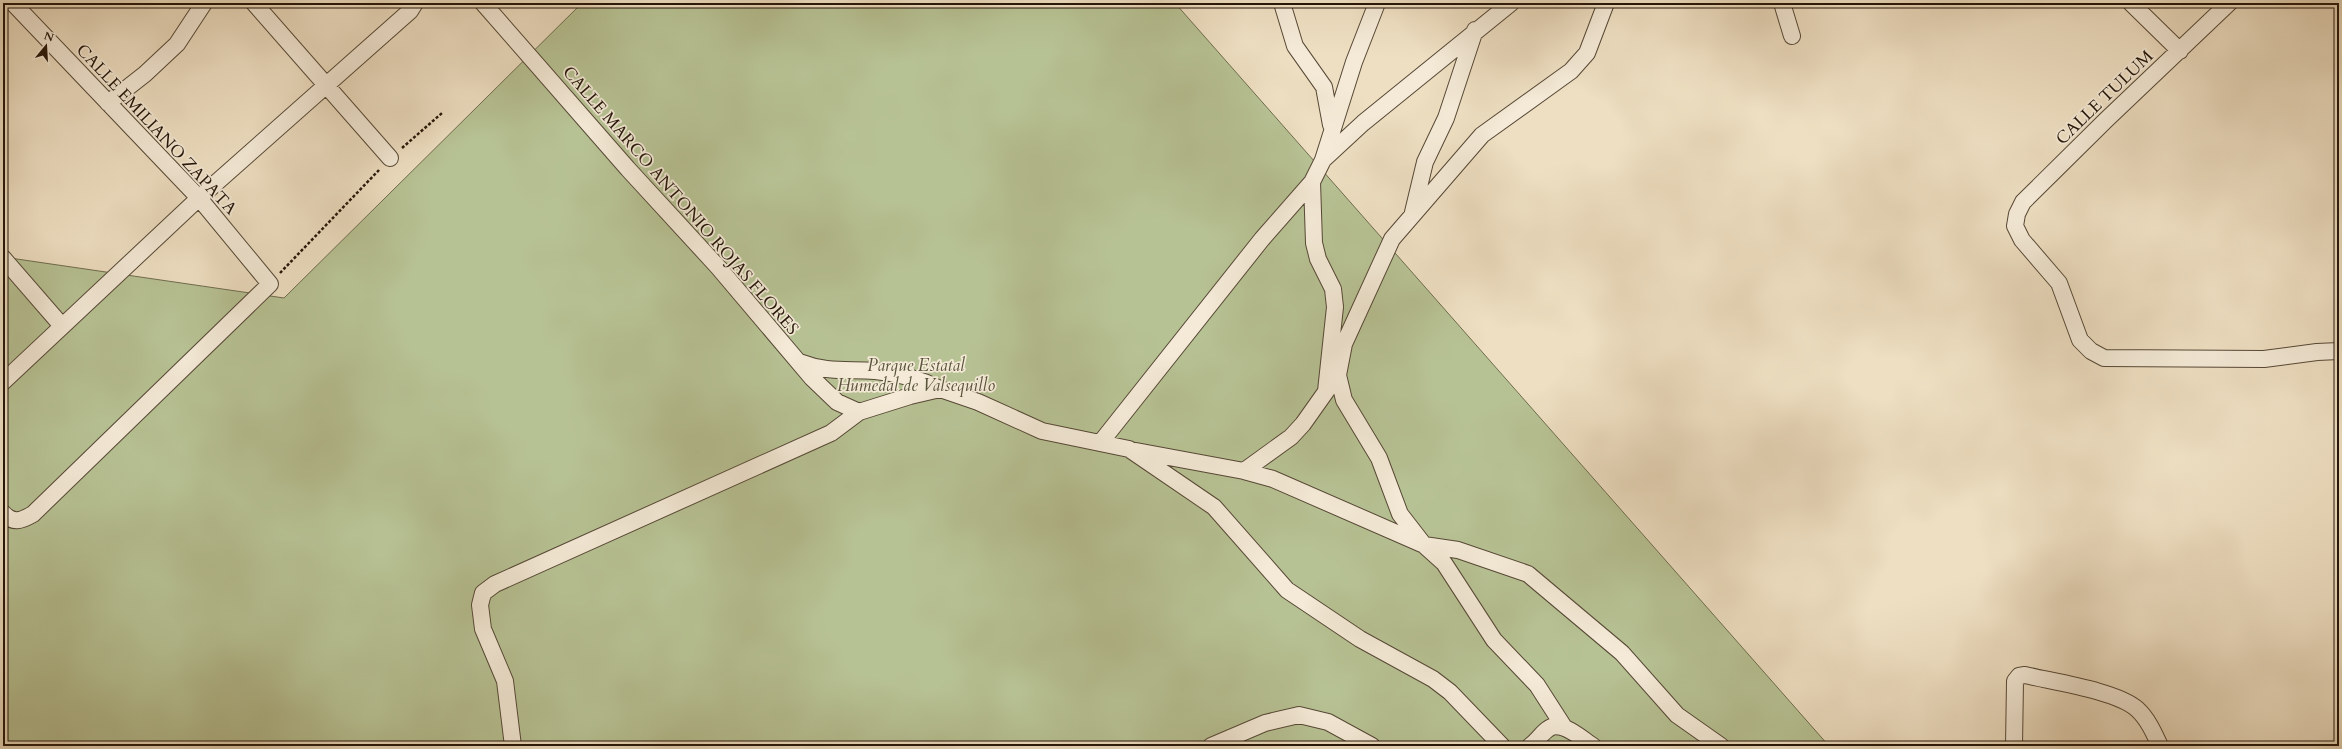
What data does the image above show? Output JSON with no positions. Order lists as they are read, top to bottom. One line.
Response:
{"streets":{"street":["CALLE TULUM","CALLE EMILIANO ZAPATA","CALLE MARCO ANTONIO ROJAS FLORES"]},"parks":["Parque Estatal Humedal de Valsequillo"],"north":"top"}
